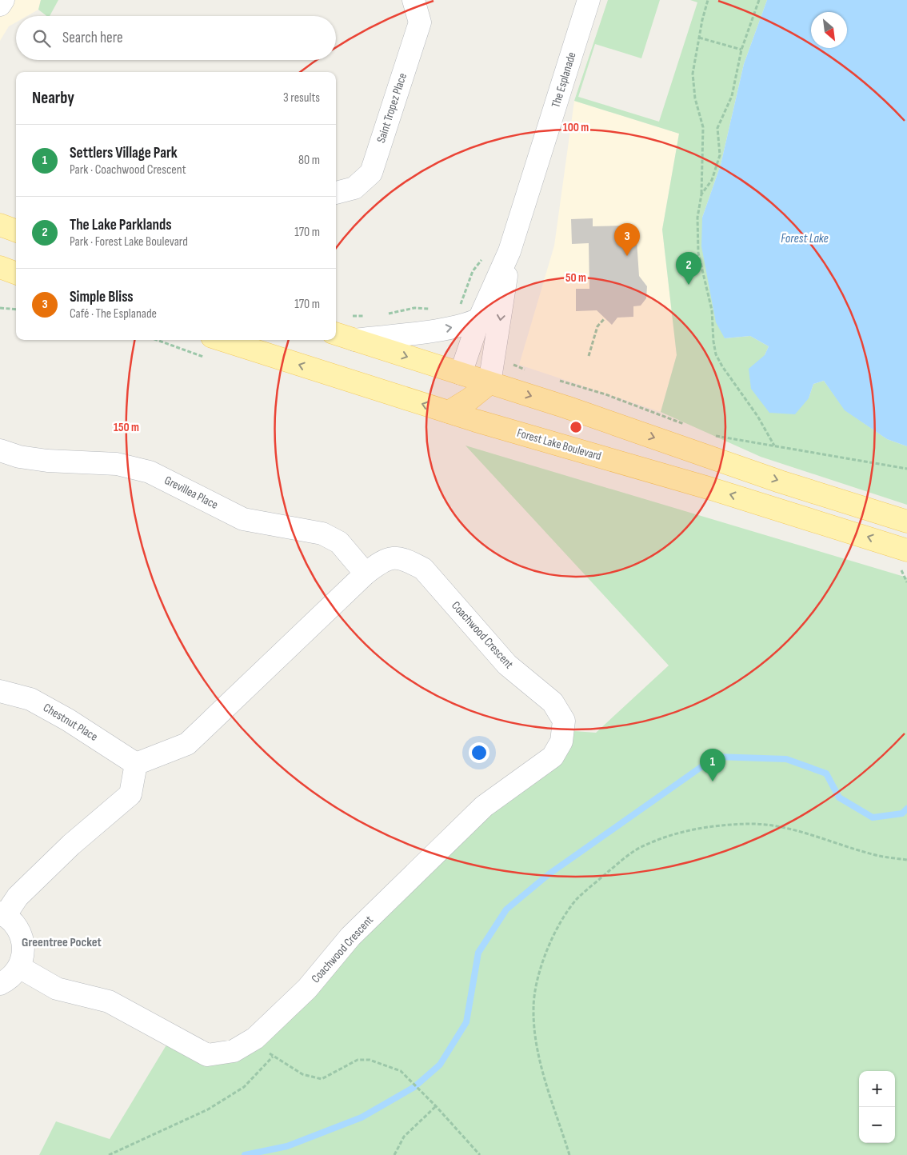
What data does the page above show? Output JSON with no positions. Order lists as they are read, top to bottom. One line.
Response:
{"streets":{"main road":["Forest Lake Boulevard"],"street":["The Esplanade","Saint Tropez Place","Grevillea Place","Coachwood Crescent","Chestnut Place"]},"crossings":[["Grevillea Place","Coachwood Crescent"],["Coachwood Crescent","Chestnut Place"]],"districts":["Greentree Pocket"],"water":["Forest Lake"],"north":"bottom right","page":{"search":"Search here","heading":["Nearby","3 results"],"list":[{"mark":"1","name":"Settlers Village Park","note":"Park · Coachwood Crescent","value":"80 m"},{"mark":"2","name":"The Lake Parklands","note":"Park · Forest Lake Boulevard","value":"170 m"},{"mark":"3","name":"Simple Bliss","note":"Café · The Esplanade","value":"170 m"}],"pins":["3","2","1"],"map_buttons":["+","−"]},"rings":["100 m","50 m","150 m"]}
